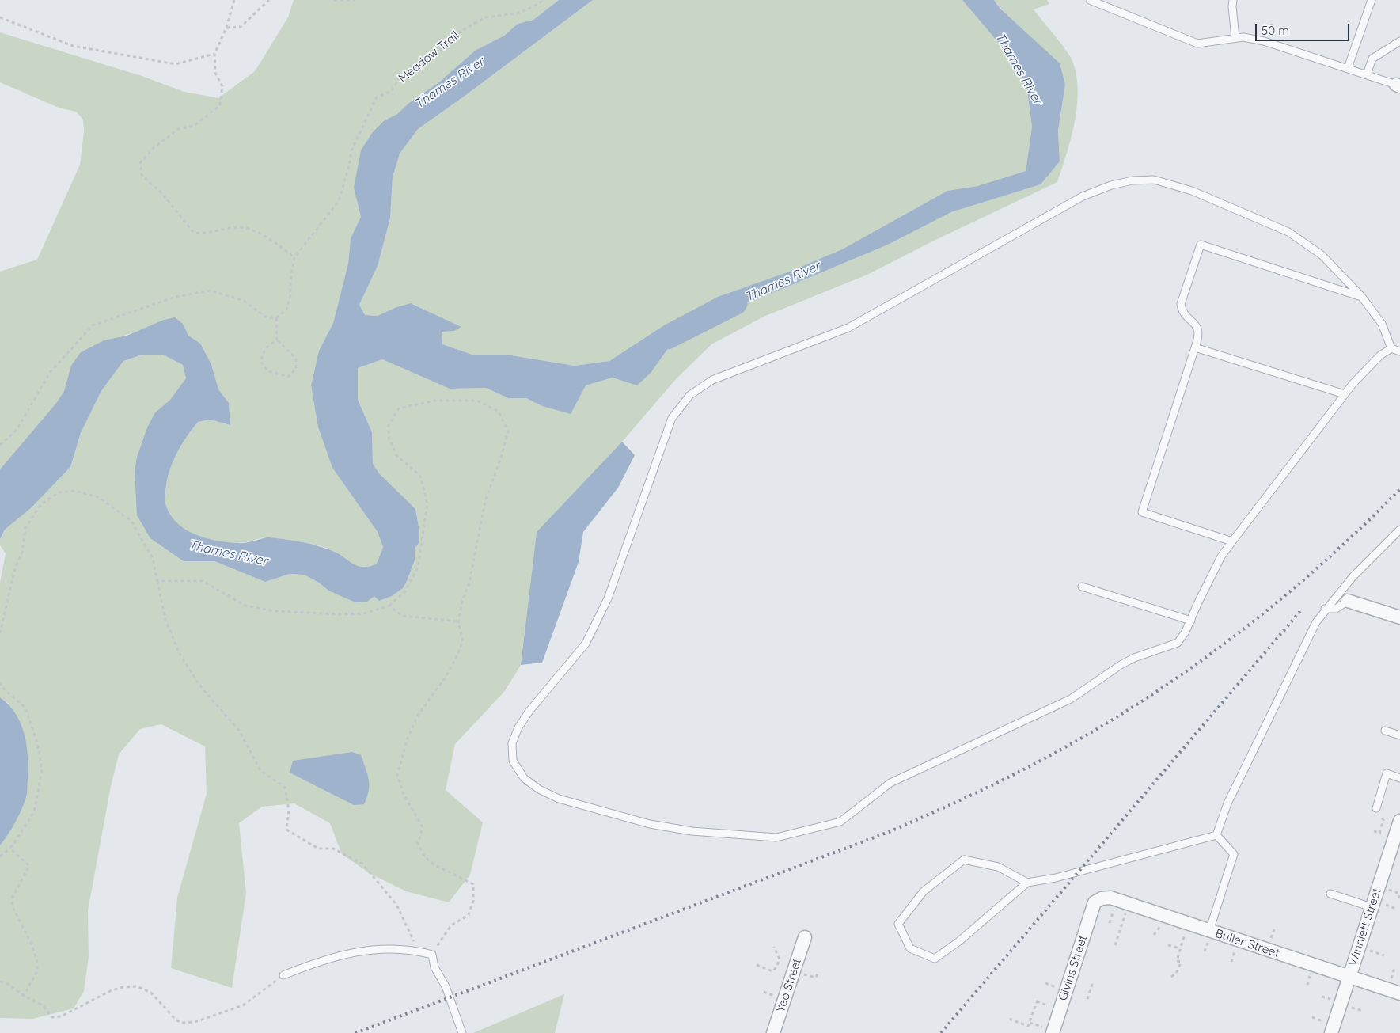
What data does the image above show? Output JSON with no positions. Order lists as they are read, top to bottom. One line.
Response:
{"streets":{"street":["Winniett Street","Buller Street","Givins Street","Yeo Street"],"path":["Meadow Trail"]},"crossings":[["Winniett Street","Buller Street"],["Buller Street","Givins Street"]],"water":["Thames River"],"scale_bar":"50 m"}
